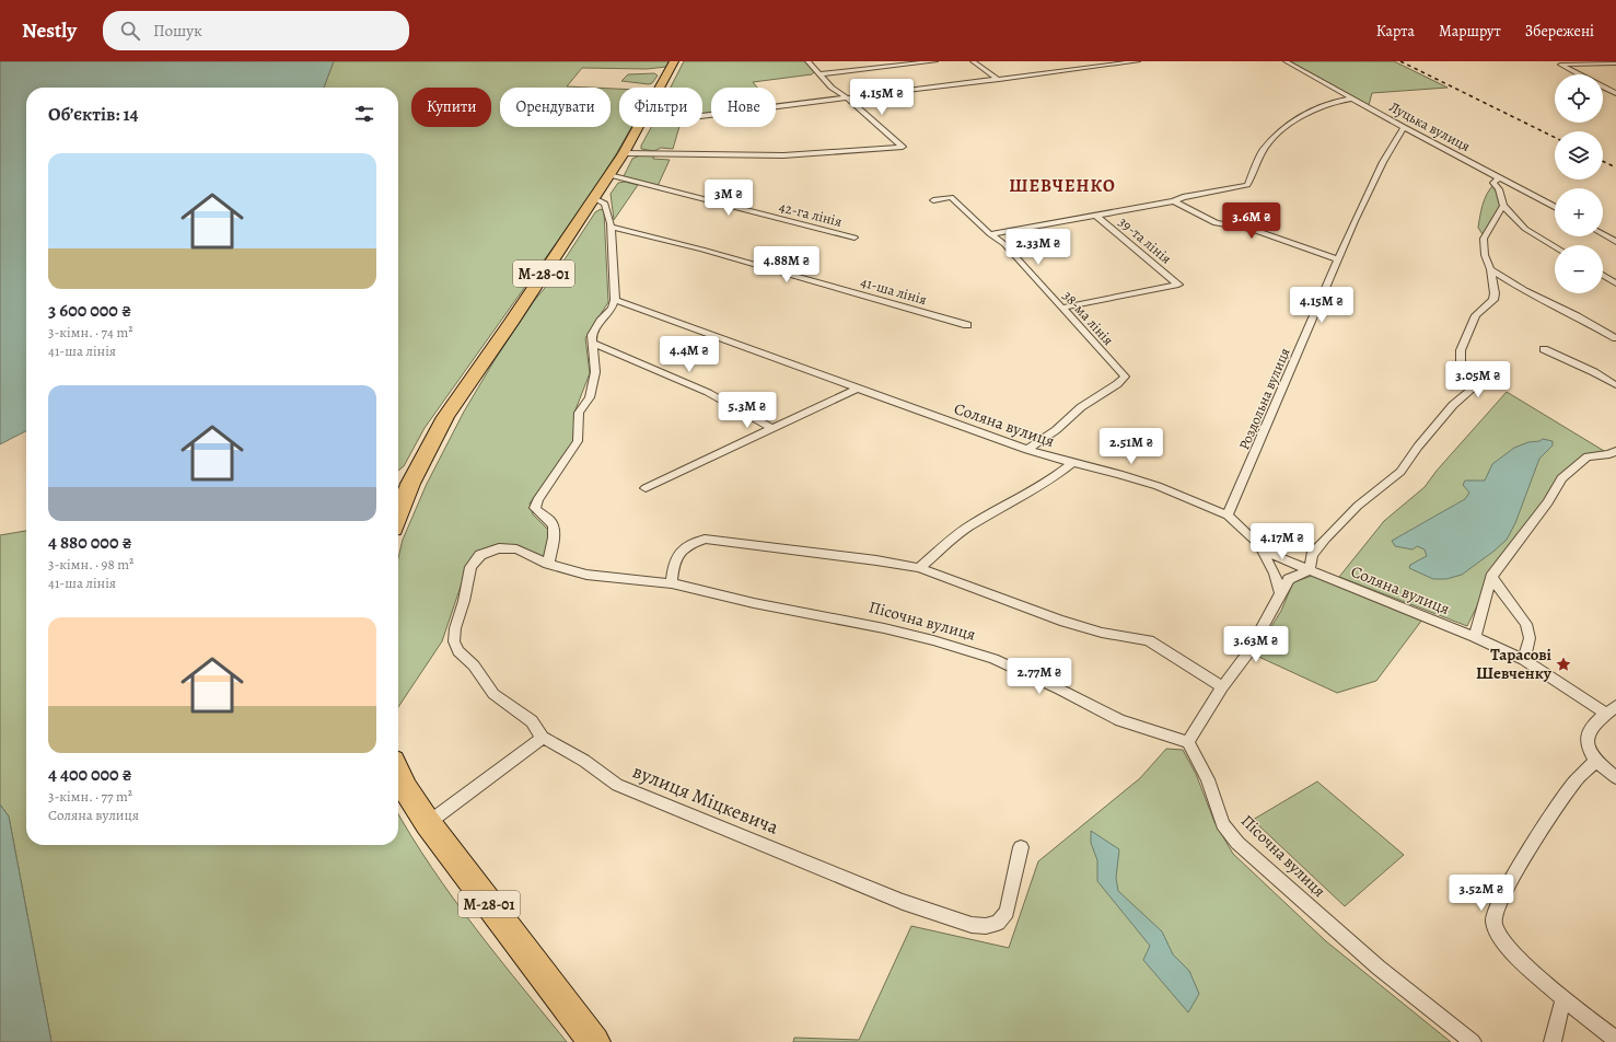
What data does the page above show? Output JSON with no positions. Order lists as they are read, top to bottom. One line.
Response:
{"streets":{"highway":["М-28-01"],"street":["Луцька вулиця","42-га лінія","39-та лінія","41-ша лінія","38-ма лінія","Роздольна вулиця","Соляна вулиця","Пісочна вулиця","вулиця Міцкевича"]},"crossings":[["Луцька вулиця","Роздольна вулиця"],["42-га лінія","М-28-01"],["39-та лінія","38-ма лінія"],["38-ма лінія","Соляна вулиця"],["Роздольна вулиця","Соляна вулиця"],["Пісочна вулиця","вулиця Міцкевича"]],"districts":["ШЕВЧЕНКО"],"places":{"place":["Тарасові Шевченку"]},"page":{"header":"Nestly","search":"Пошук","nav":["Карта","Маршрут","Збережені"],"map_buttons":["+","−"],"price":["4.15M ₴","3M ₴","3.6M ₴","2.33M ₴","4.88M ₴","4.15M ₴","4.4M ₴","3.05M ₴","5.3M ₴","2.51M ₴","4.17M ₴","3.63M ₴","2.77M ₴","3.52M ₴"],"chip":["Купити","Орендувати","Фільтри","Нове"],"heading":"Об’єктів: 14","list":[{"name":"3 600 000 ₴","note":"3-кімн. · 74 m² · 41-ша лінія"},{"name":"4 880 000 ₴","note":"3-кімн. · 98 m² · 41-ша лінія"},{"name":"4 400 000 ₴","note":"3-кімн. · 77 m² · Соляна вулиця"}]}}
